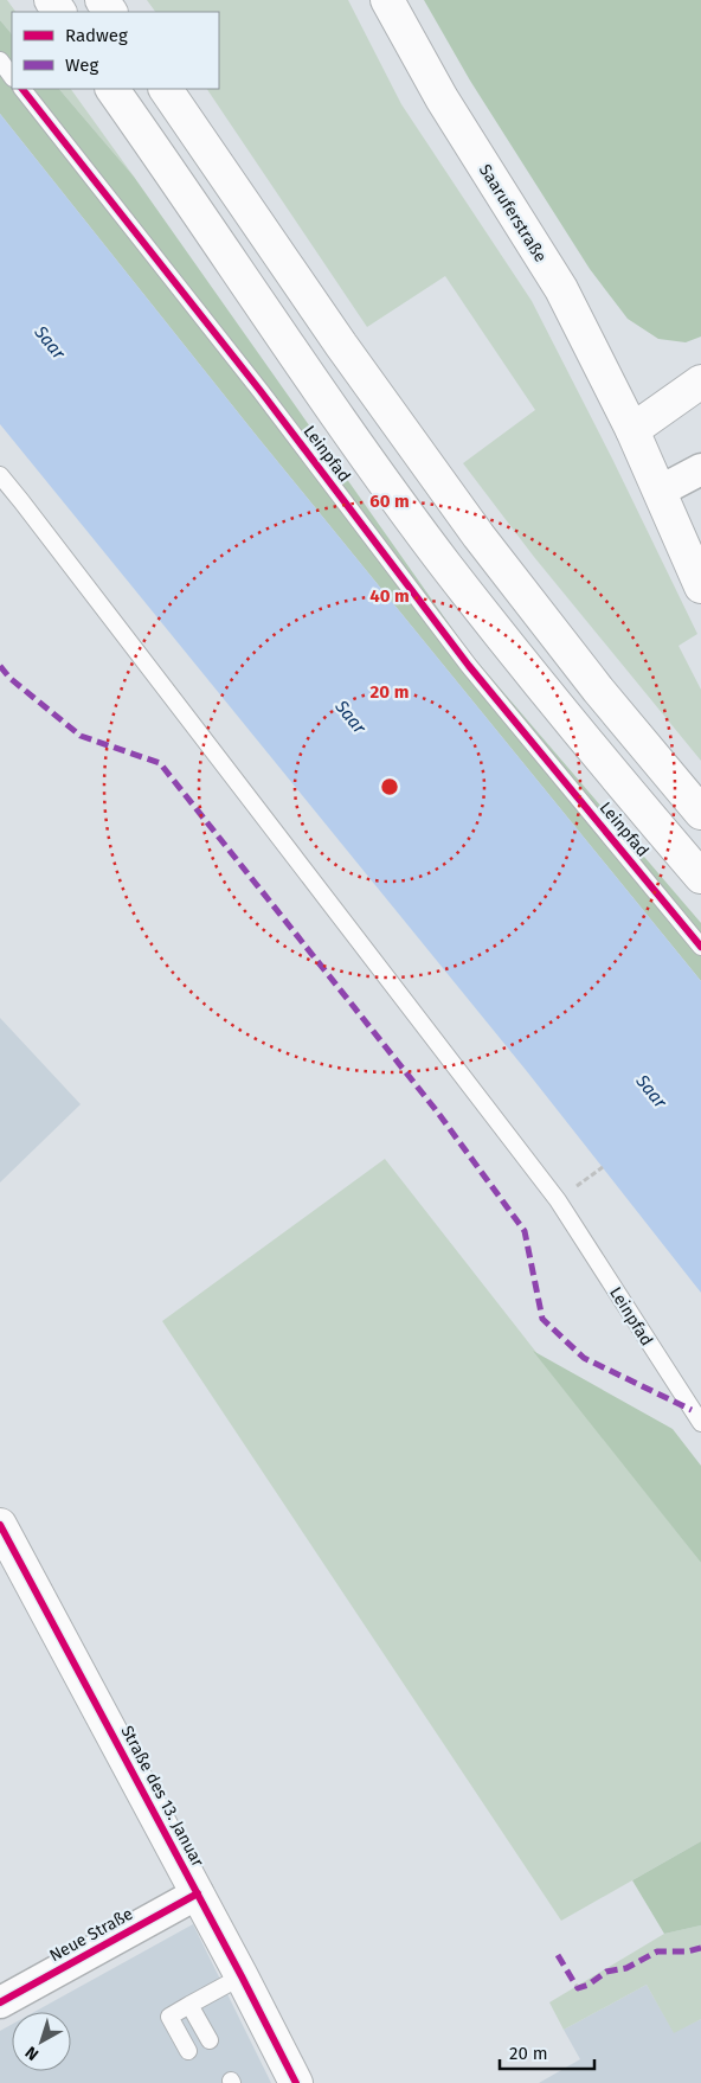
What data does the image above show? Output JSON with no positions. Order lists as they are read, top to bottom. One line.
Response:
{"streets":{"main road":["Saaruferstraße","Straße des 13. Januar"],"street":["Neue Straße"],"lane":["Leinpfad"]},"crossings":[["Straße des 13. Januar","Neue Straße"]],"water":["Saar"],"legend":["Radweg","Weg"],"scale_bar":"20 m","north":"bottom left","rings":["60 m","40 m","20 m"]}
